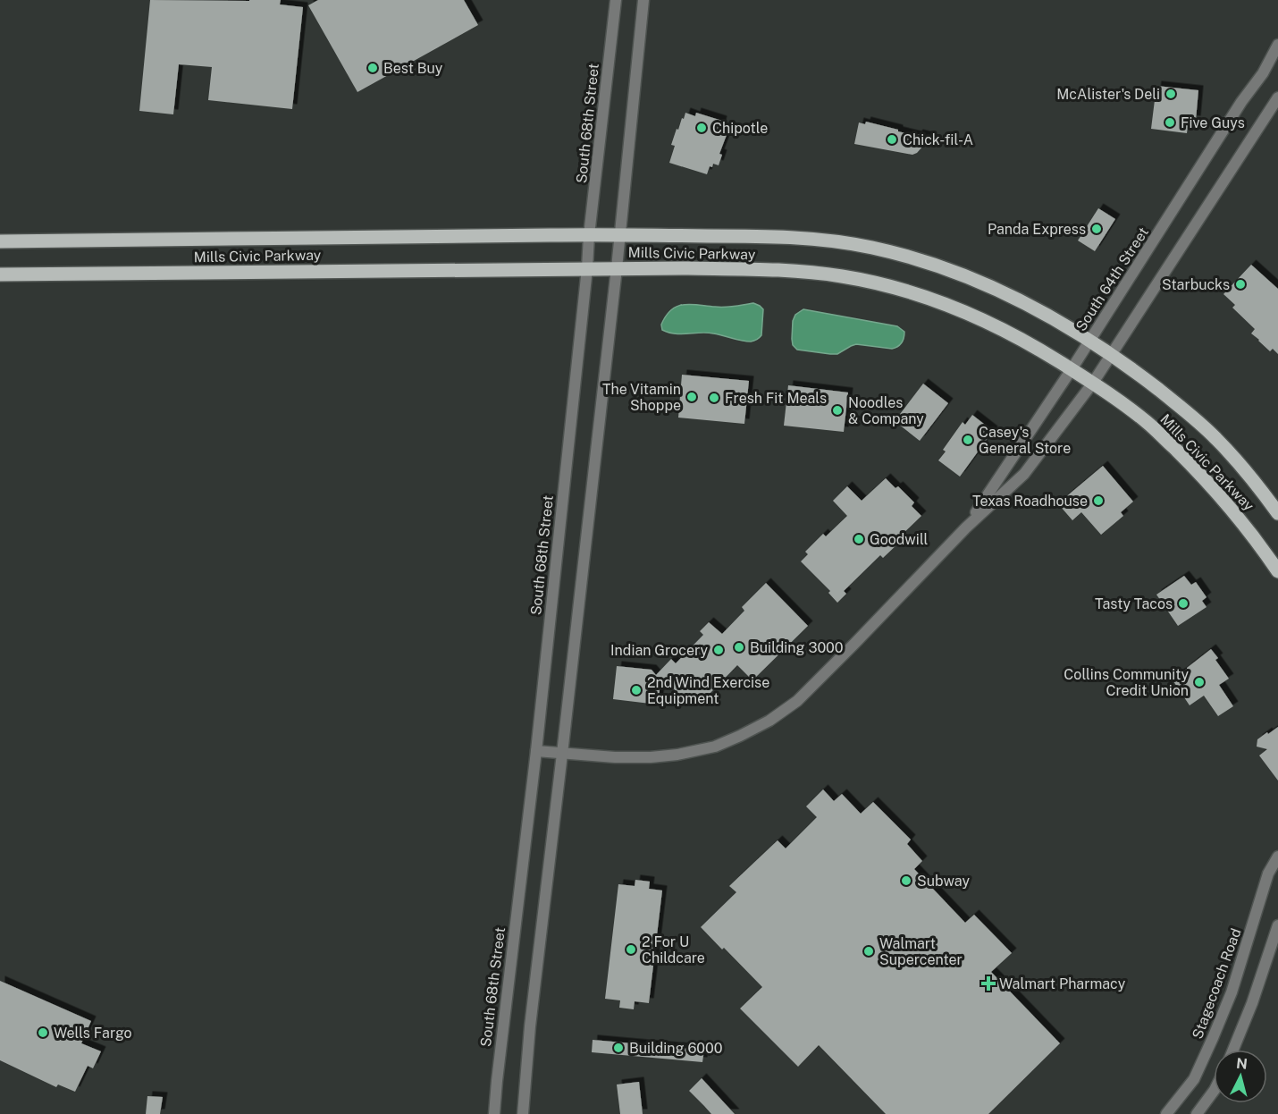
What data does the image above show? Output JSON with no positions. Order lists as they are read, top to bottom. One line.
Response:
{"streets":{"main road":["Mills Civic Parkway"],"street":["South 68th Street","South 64th Street","Stagecoach Road"]},"crossings":[["South 68th Street","Mills Civic Parkway"],["South 68th Street","South 64th Street"],["Mills Civic Parkway","South 64th Street"]],"places":{"other":["Best Buy","McAlister's Deli","Five Guys","Chipotle","Chick-fil-A","Panda Express","Starbucks","The Vitamin Shoppe","Fresh Fit Meals","Noodles & Company","Casey's General Store","Texas Roadhouse","Goodwill","Tasty Tacos","Building 3000","Indian Grocery","Collins Community Credit Union","2nd Wind Exercise Equipment","Subway","2 For U Childcare","Walmart Supercenter","Wells Fargo","Building 6000"],"health":["Walmart Pharmacy"]},"north":"top"}
